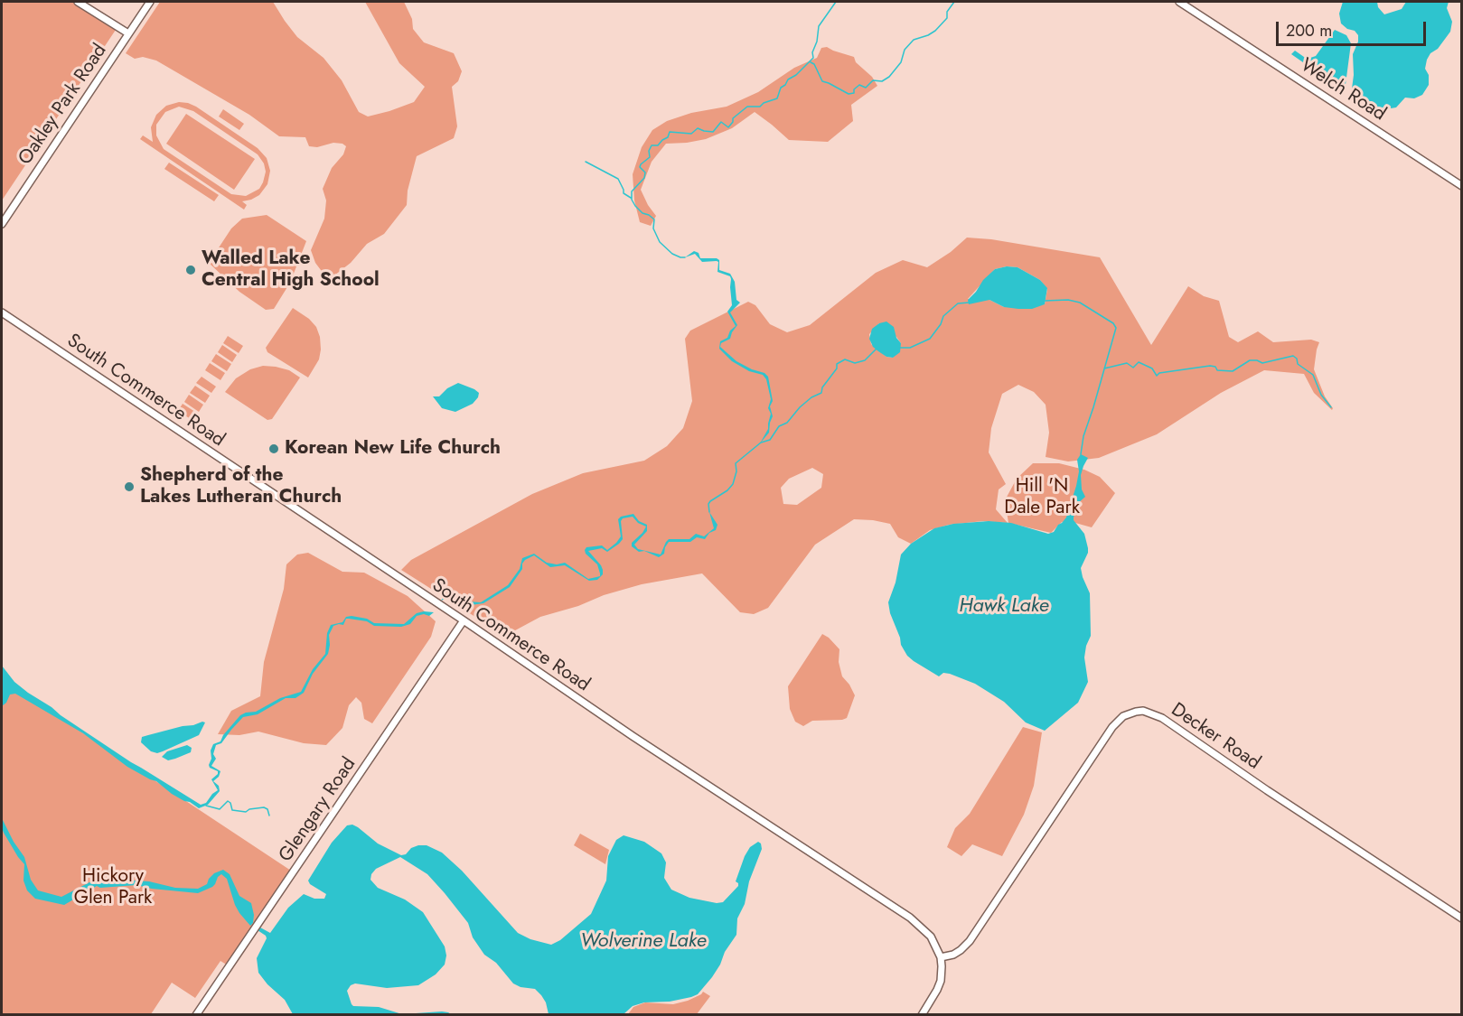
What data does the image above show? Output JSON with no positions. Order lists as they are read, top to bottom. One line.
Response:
{"streets":{"street":["Welch Road","Oakley Park Road","South Commerce Road","Decker Road","Glengary Road"]},"crossings":[["South Commerce Road","Decker Road"],["South Commerce Road","Glengary Road"]],"water":["Hawk Lake","Wolverine Lake"],"parks":["Hill 'N Dale Park","Hickory Glen Park"],"places":["Walled Lake Central High School","Korean New Life Church","Shepherd of the Lakes Lutheran Church"],"scale_bar":"200 m"}
